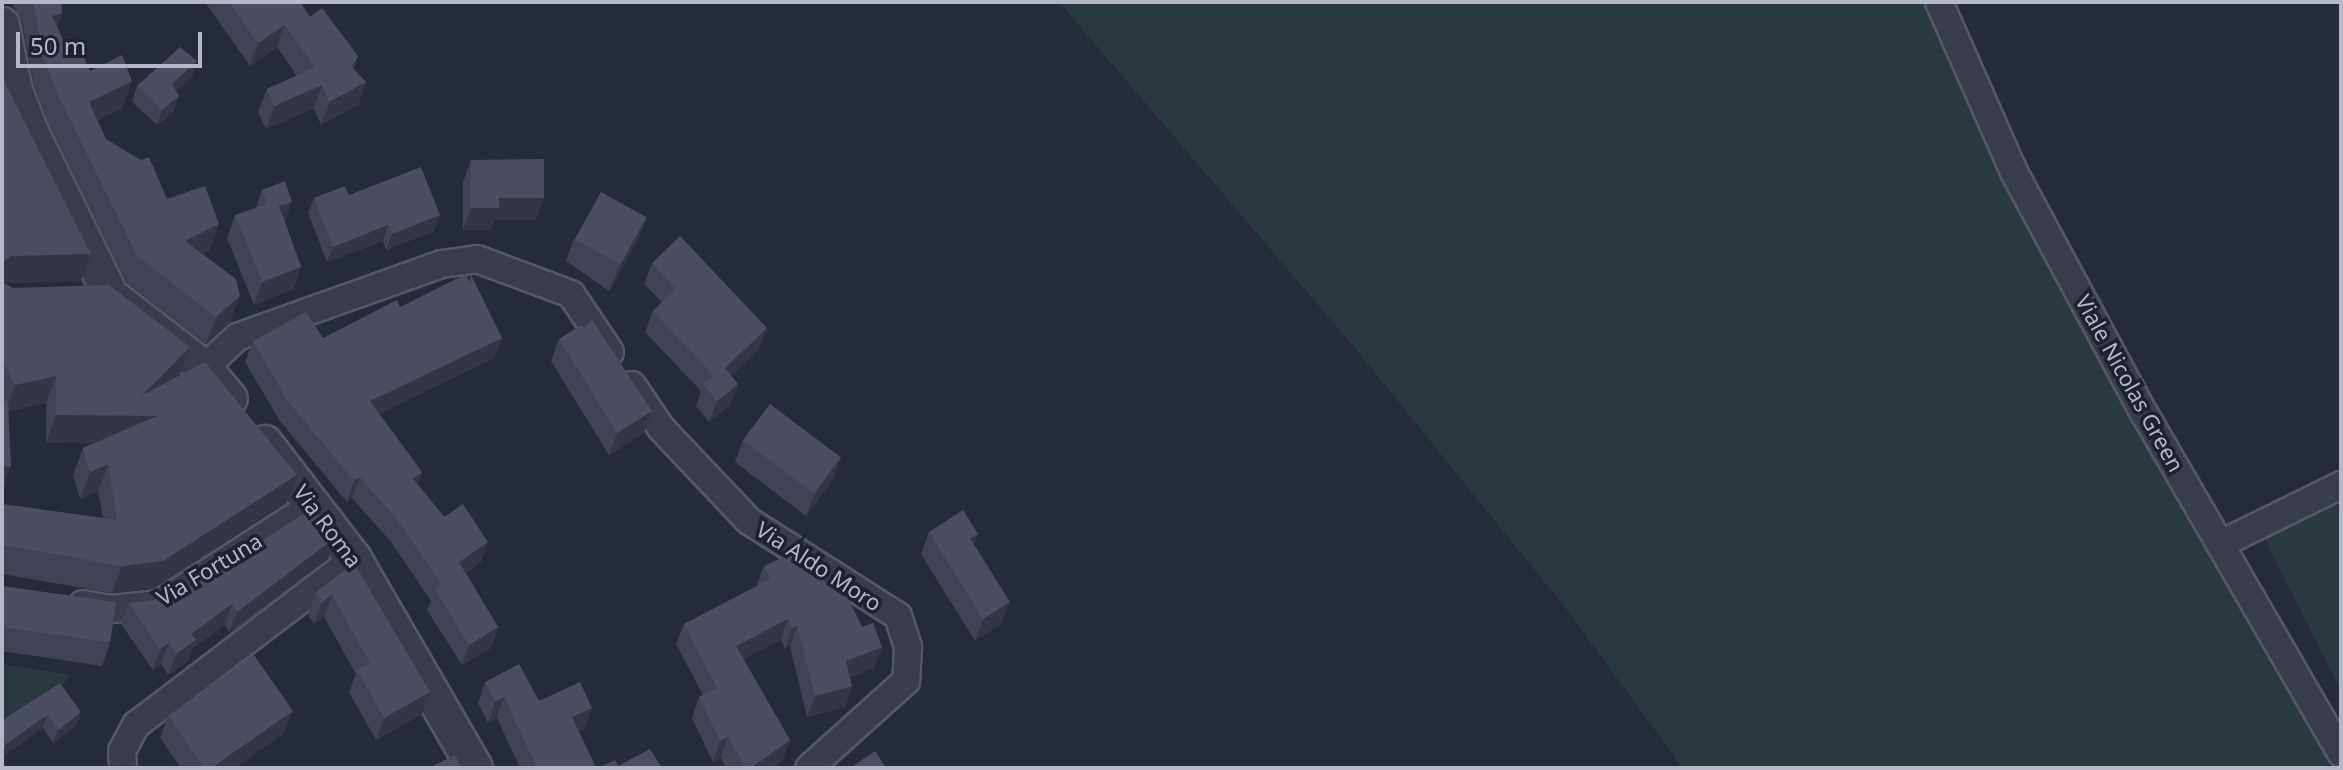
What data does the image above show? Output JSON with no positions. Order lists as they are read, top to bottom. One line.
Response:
{"streets":{"street":["Viale Nicolas Green","Via Roma","Via Aldo Moro","Via Fortuna"]},"crossings":[["Via Roma","Via Aldo Moro"],["Via Roma","Via Fortuna"]],"scale_bar":"50 m"}
